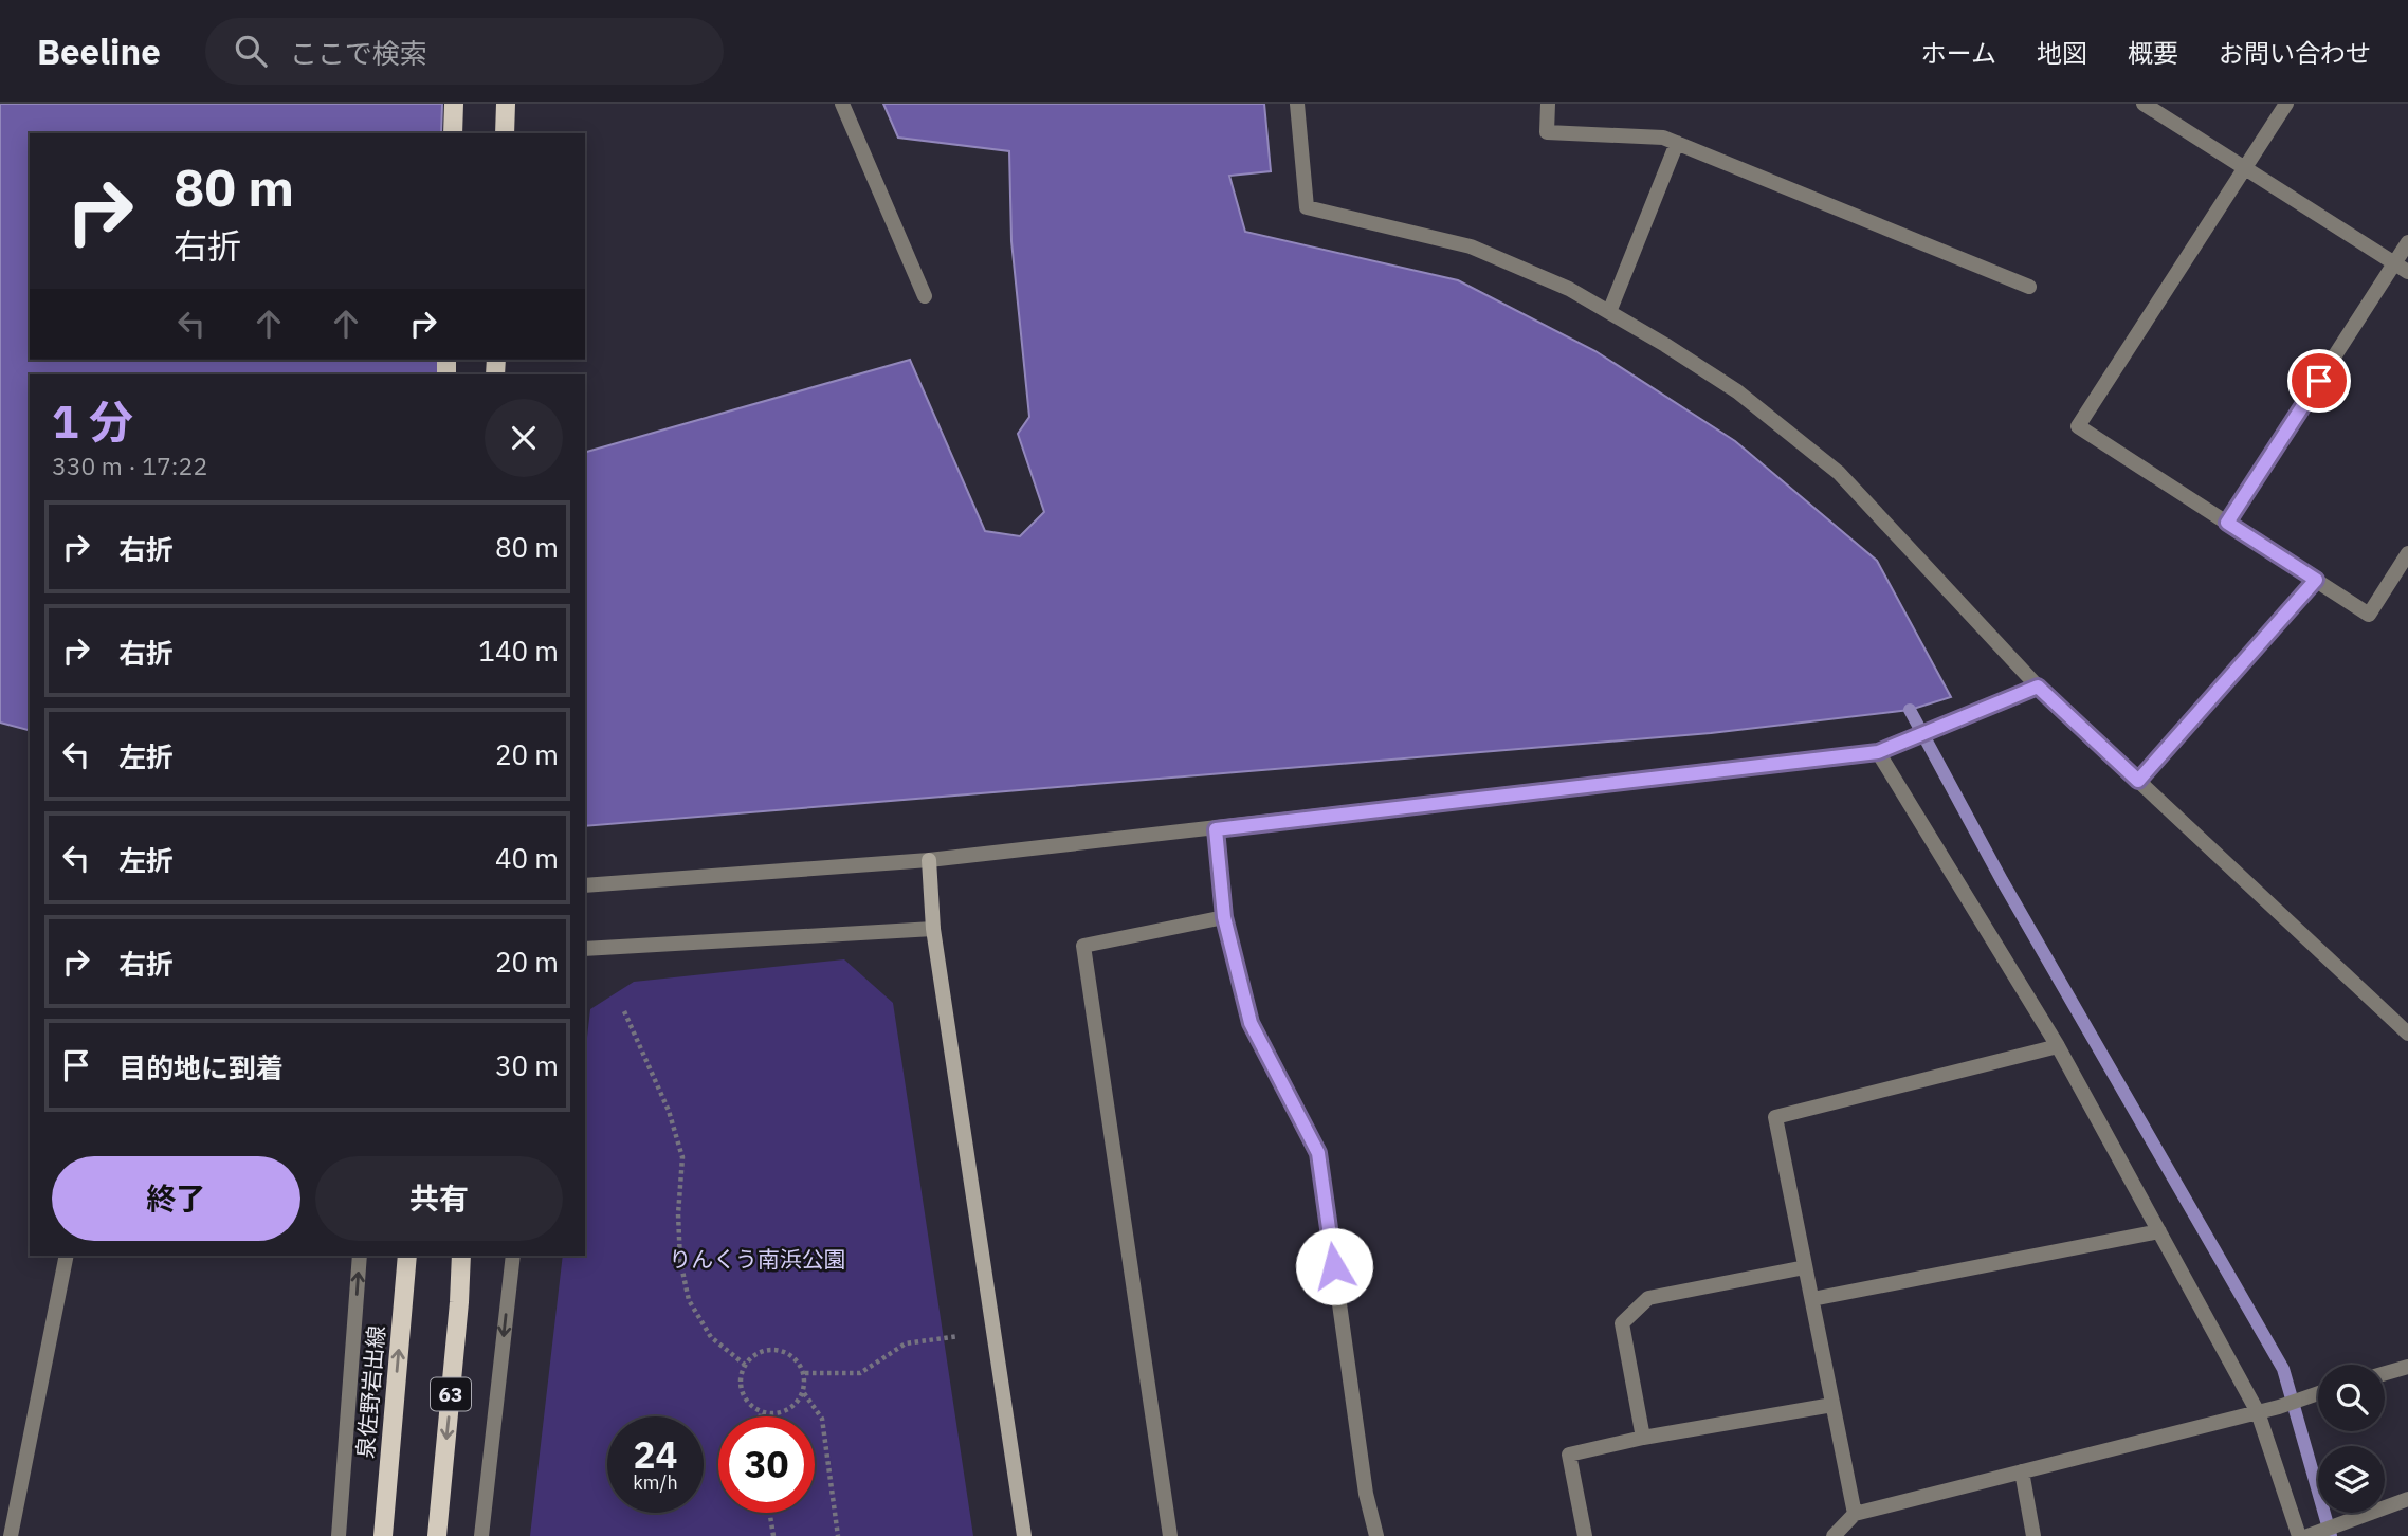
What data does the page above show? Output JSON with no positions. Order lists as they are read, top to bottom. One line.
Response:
{"streets":{"main road":["泉佐野岩出線","63"]},"parks":["りんくう南浜公園"],"page":{"header":"Beeline","search":"ここで検索","nav":["ホーム","地図","概要","お問い合わせ"],"turn":["80 m","右折"],"heading":["1 分","330 m · 17:22"],"list":[{"name":"右折","value":"80 m"},{"name":"右折","value":"140 m"},{"name":"左折","value":"20 m"},{"name":"左折","value":"40 m"},{"name":"右折","value":"20 m"},{"name":"目的地に到着","value":"30 m"}],"buttons":["終了","共有"],"speed":"24 km/h","limit":"30"}}
